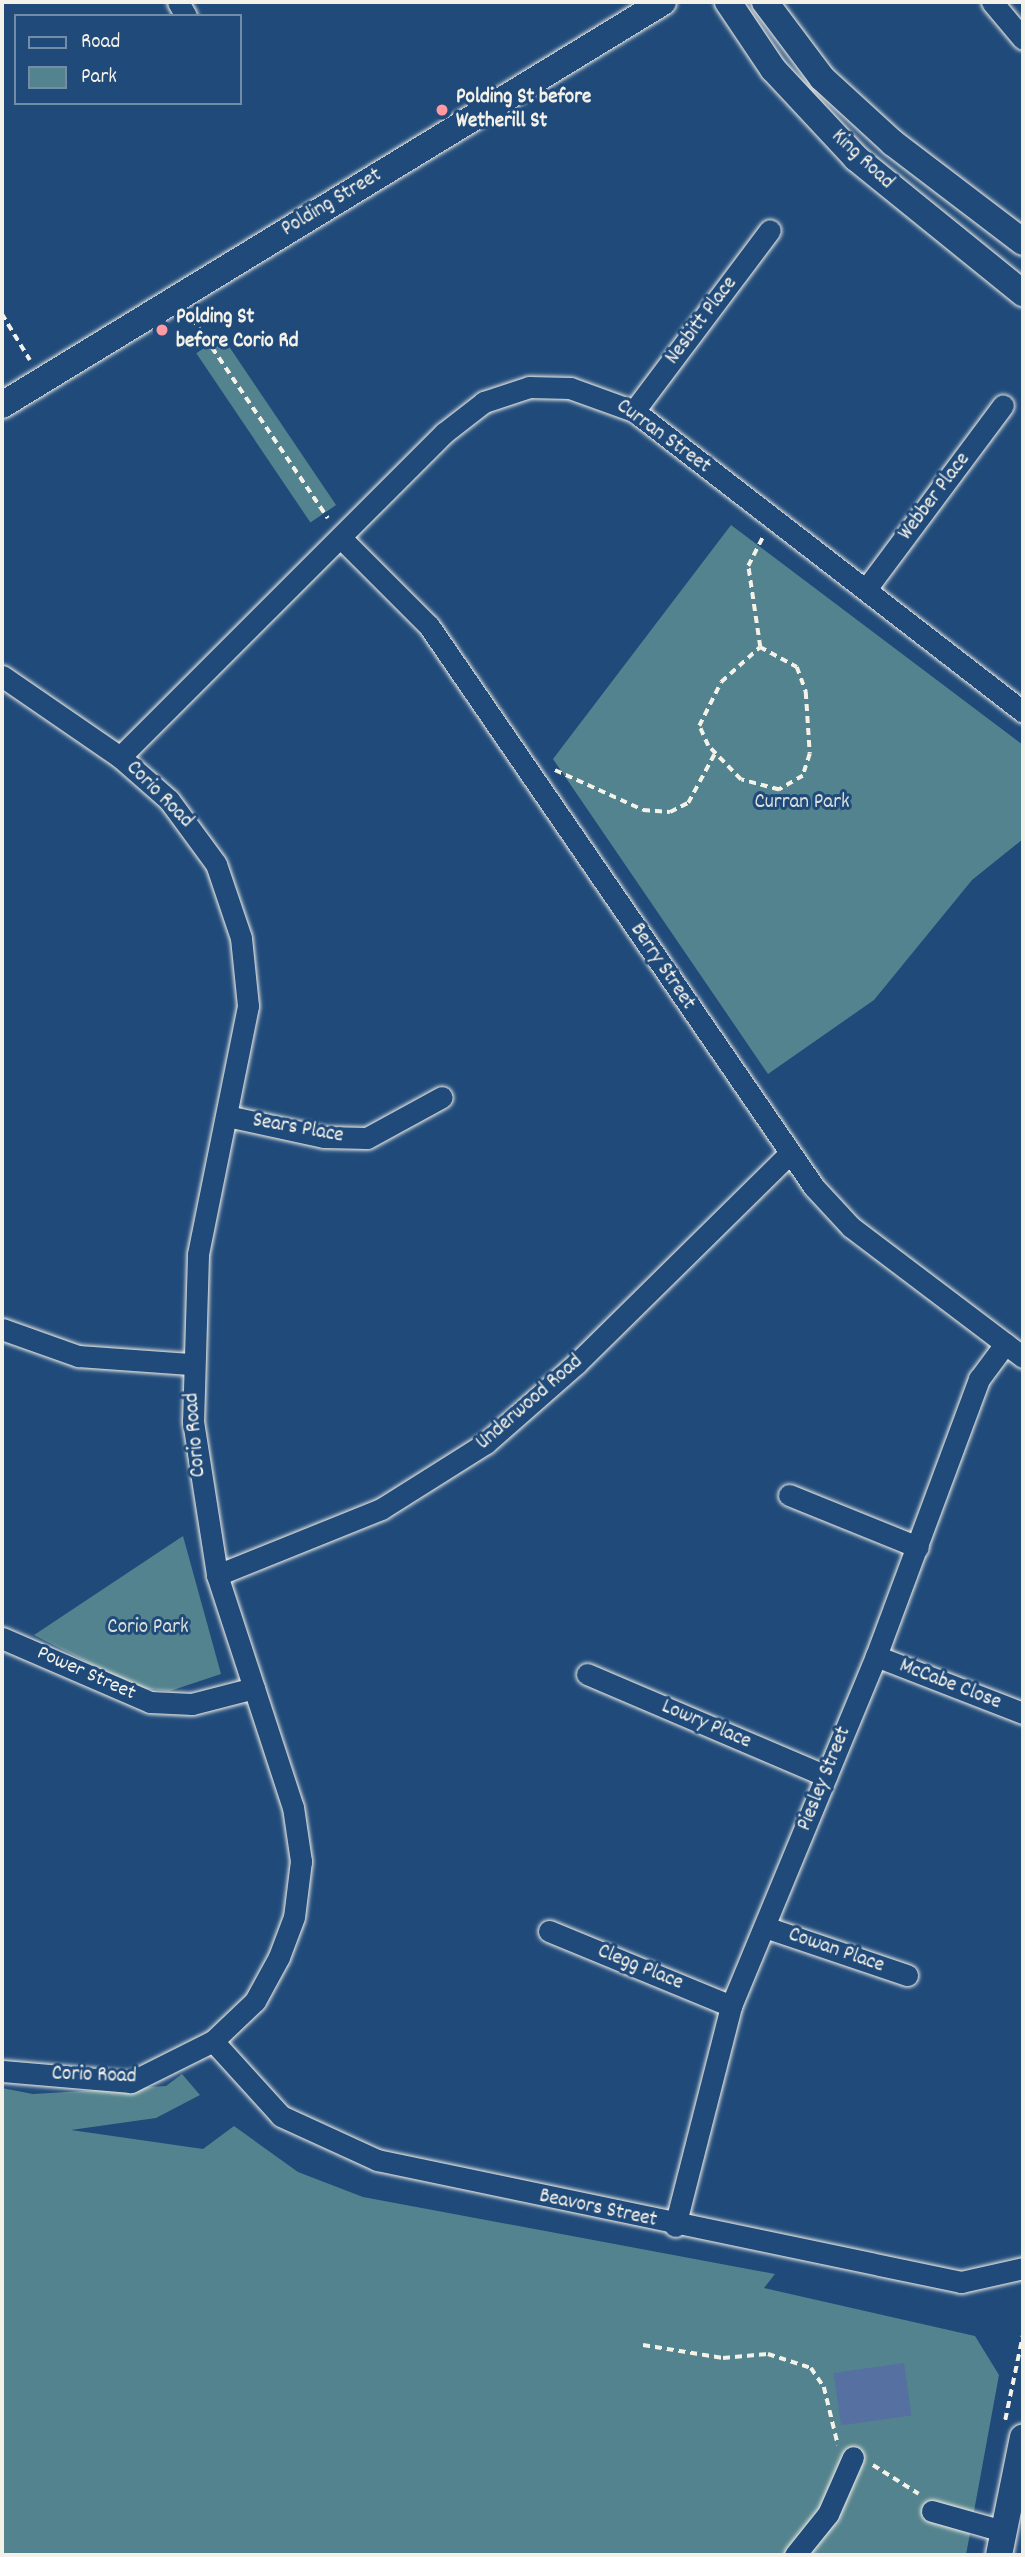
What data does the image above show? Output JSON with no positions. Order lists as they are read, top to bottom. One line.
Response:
{"streets":{"main road":["King Road","Polding Street"],"street":["Nesbitt Place","Curran Street","Webber Place","Corio Road","Berry Street","Sears Place","Underwood Road","Power Street","McCabe Close","Lowry Place","Piesley Street","Cowan Place","Clegg Place","Beavors Street"]},"crossings":[["Nesbitt Place","Curran Street"],["Curran Street","Webber Place"],["Curran Street","Corio Road"],["Curran Street","Berry Street"],["Corio Road","Sears Place"],["Corio Road","Underwood Road"],["Corio Road","Power Street"],["Corio Road","Beavors Street"],["Berry Street","Underwood Road"],["Berry Street","Piesley Street"],["McCabe Close","Piesley Street"],["Lowry Place","Piesley Street"],["Piesley Street","Cowan Place"],["Piesley Street","Clegg Place"],["Piesley Street","Beavors Street"]],"parks":["Curran Park","Corio Park"],"places":["Polding St before Wetherill St","Polding St before Corio Rd"],"legend":["Road","Park"]}
